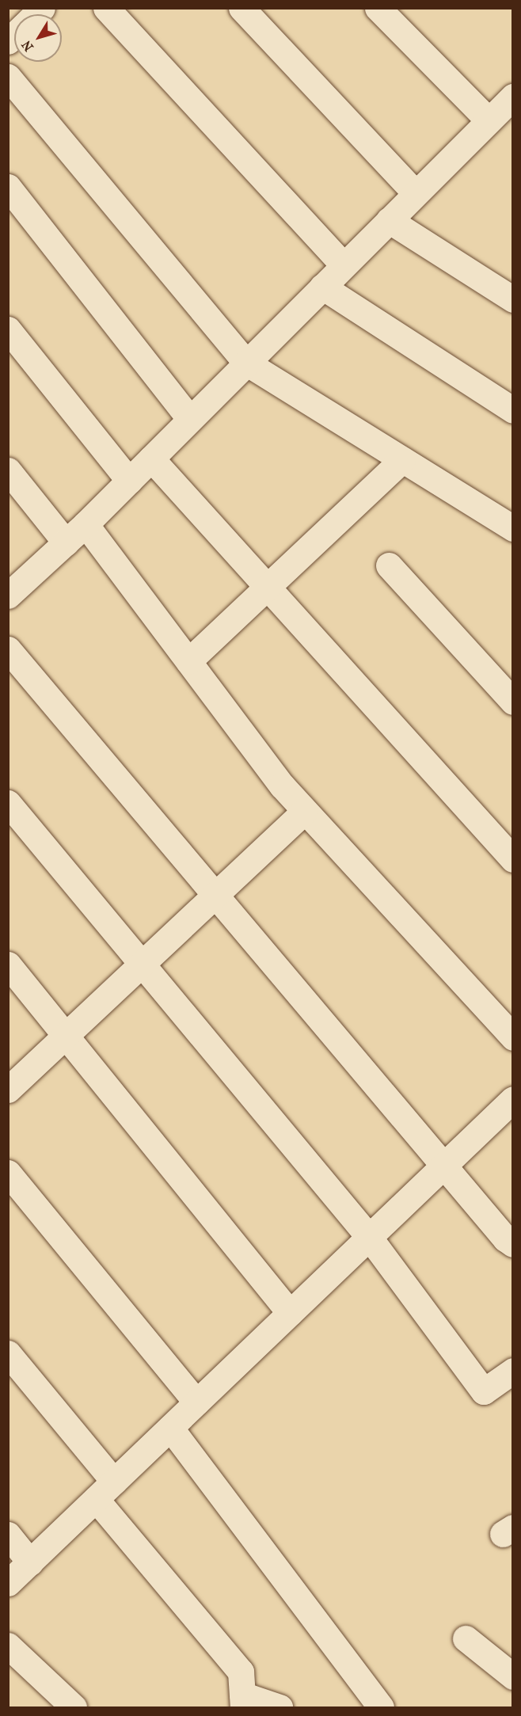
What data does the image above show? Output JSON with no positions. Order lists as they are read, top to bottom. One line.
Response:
{"north":"bottom left"}
